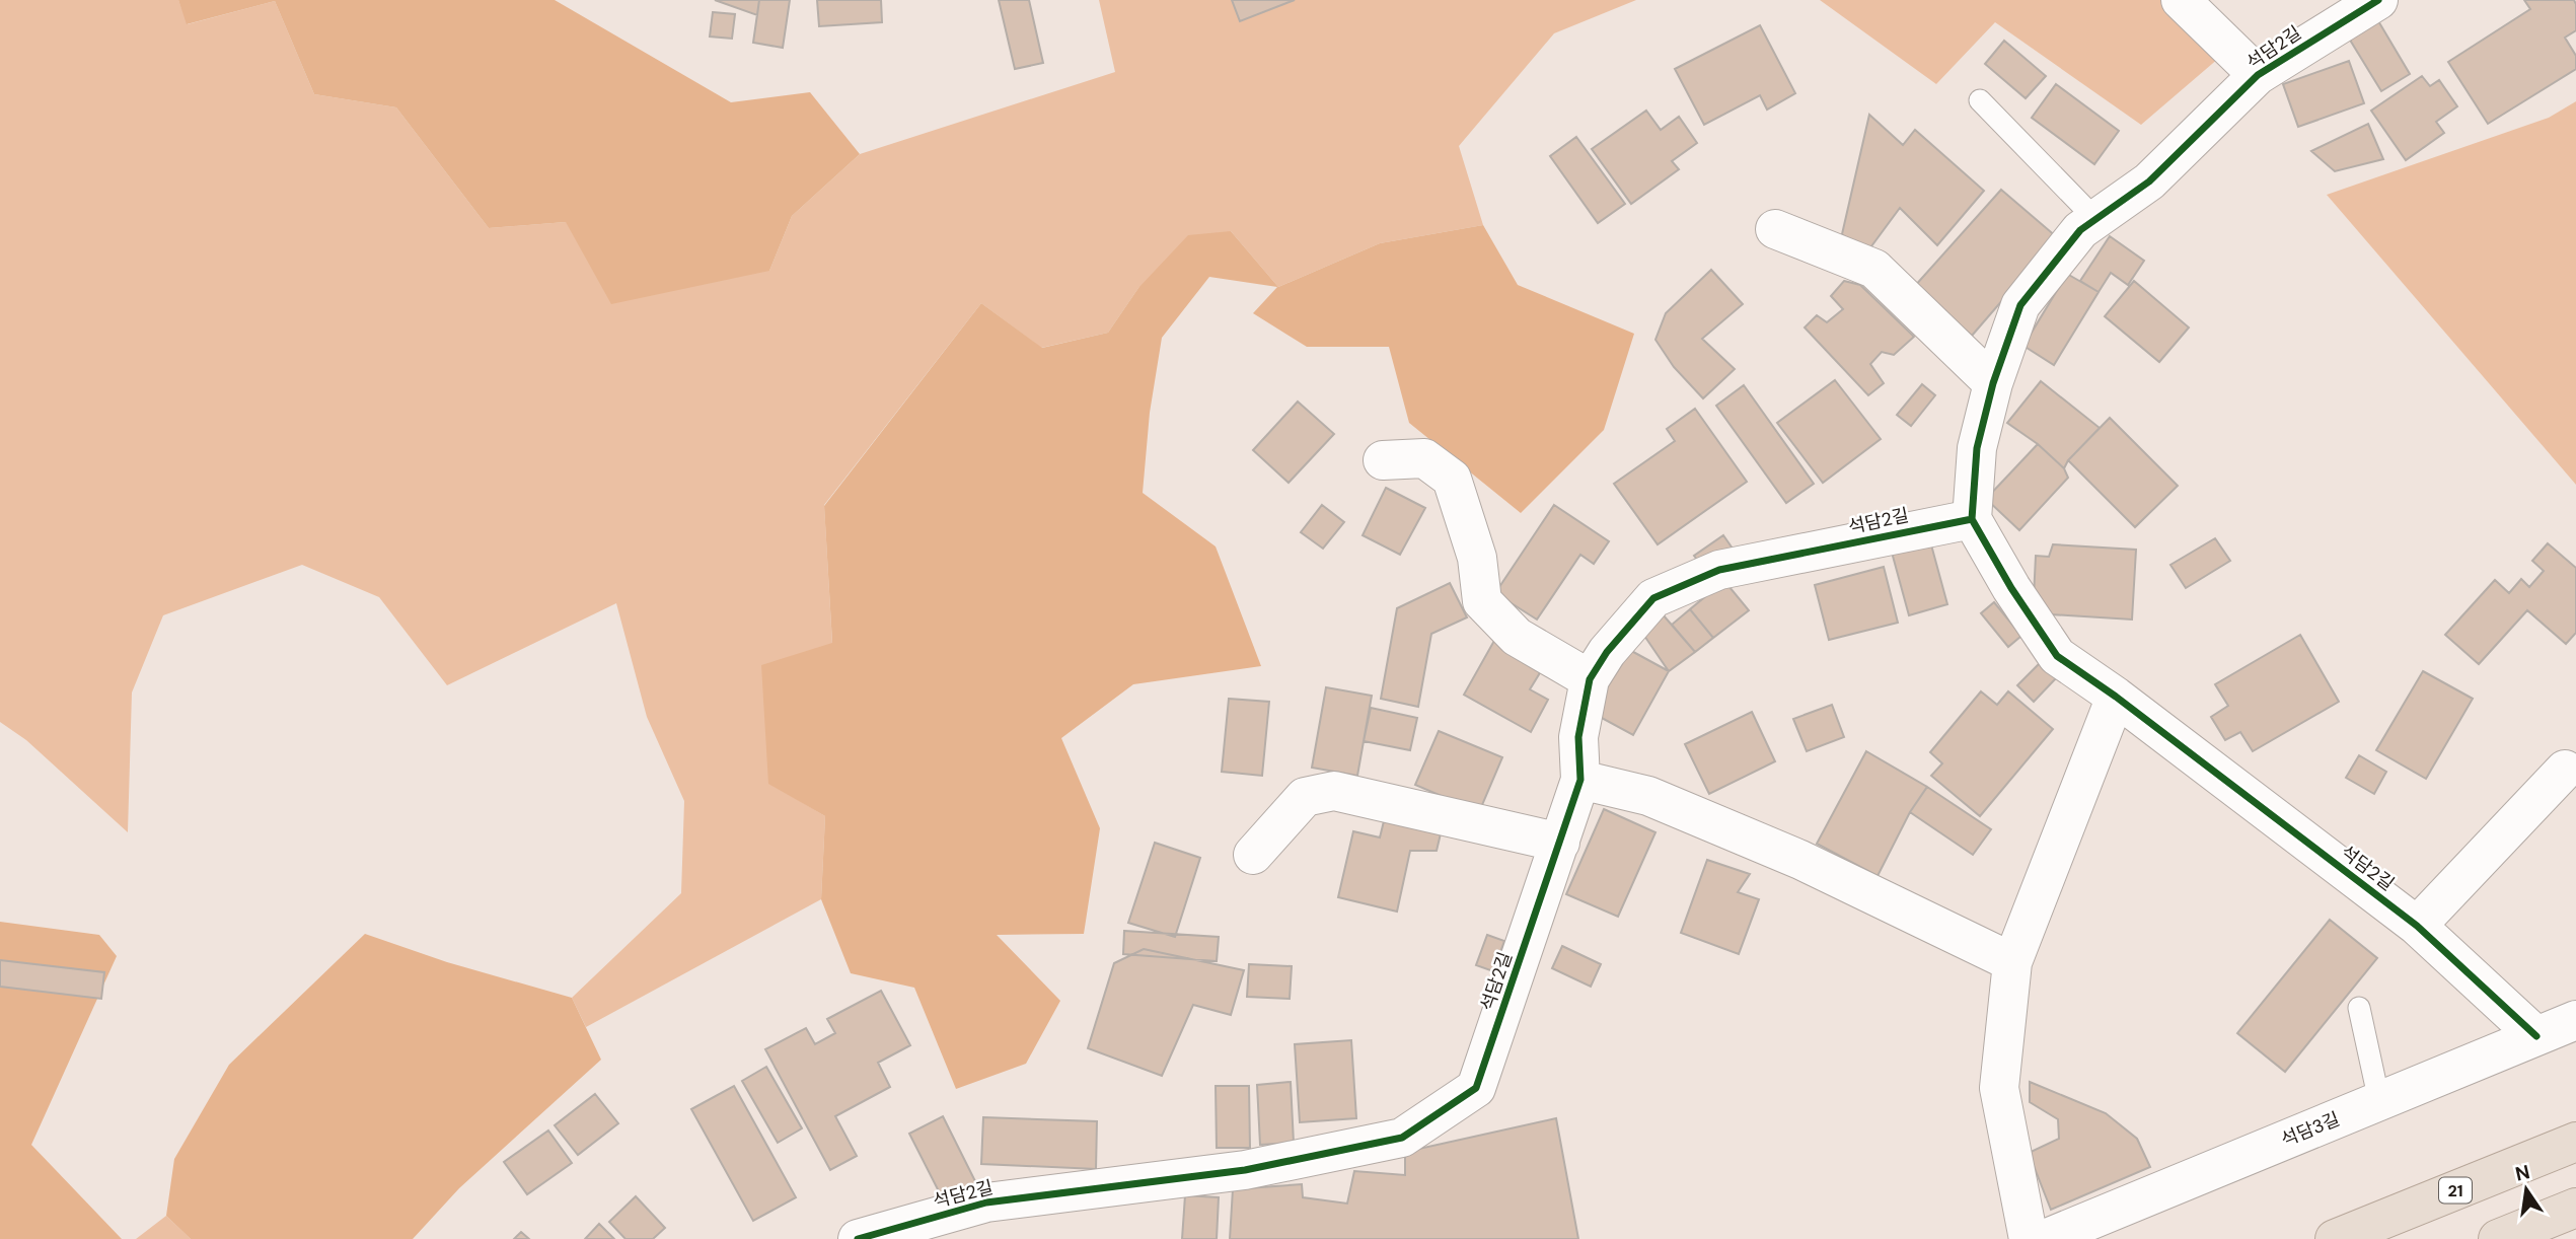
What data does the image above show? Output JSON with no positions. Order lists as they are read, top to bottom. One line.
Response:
{"streets":{"highway":["21"],"street":["석담2길","석담3길"]},"crossings":[["석담2길","석담3길"]],"north":"top"}
